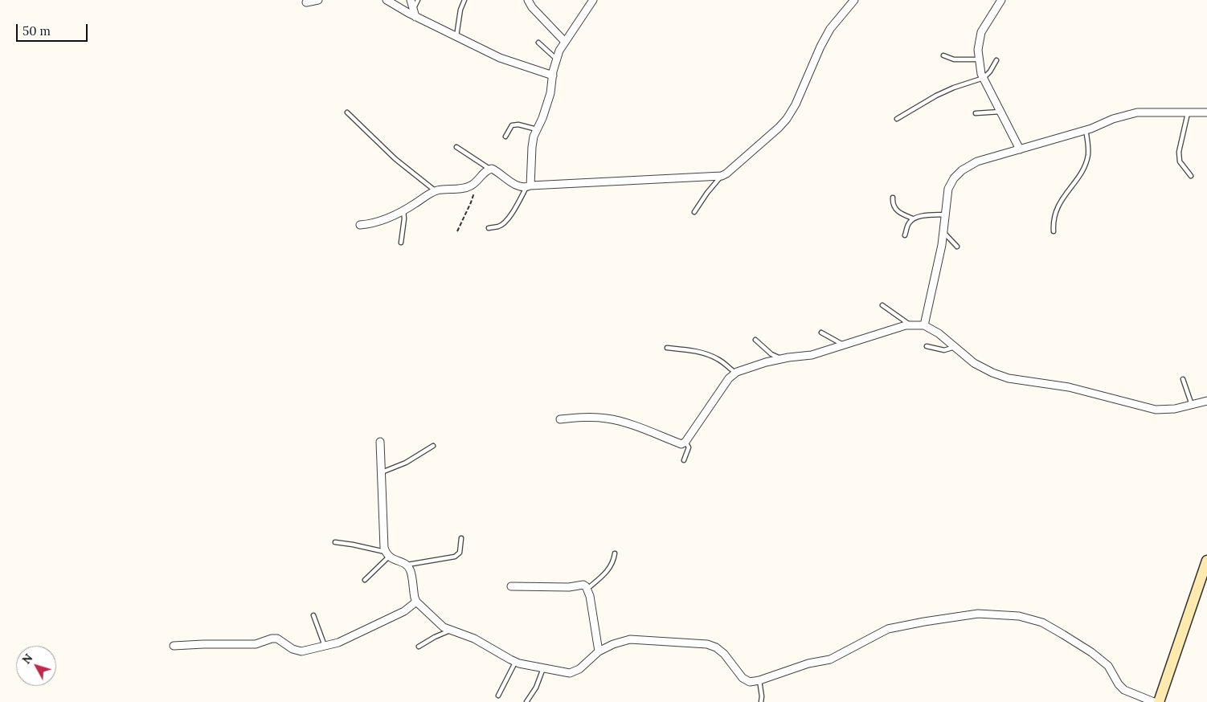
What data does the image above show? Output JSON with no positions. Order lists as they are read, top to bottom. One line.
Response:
{"scale_bar":"50 m","north":"top left"}
